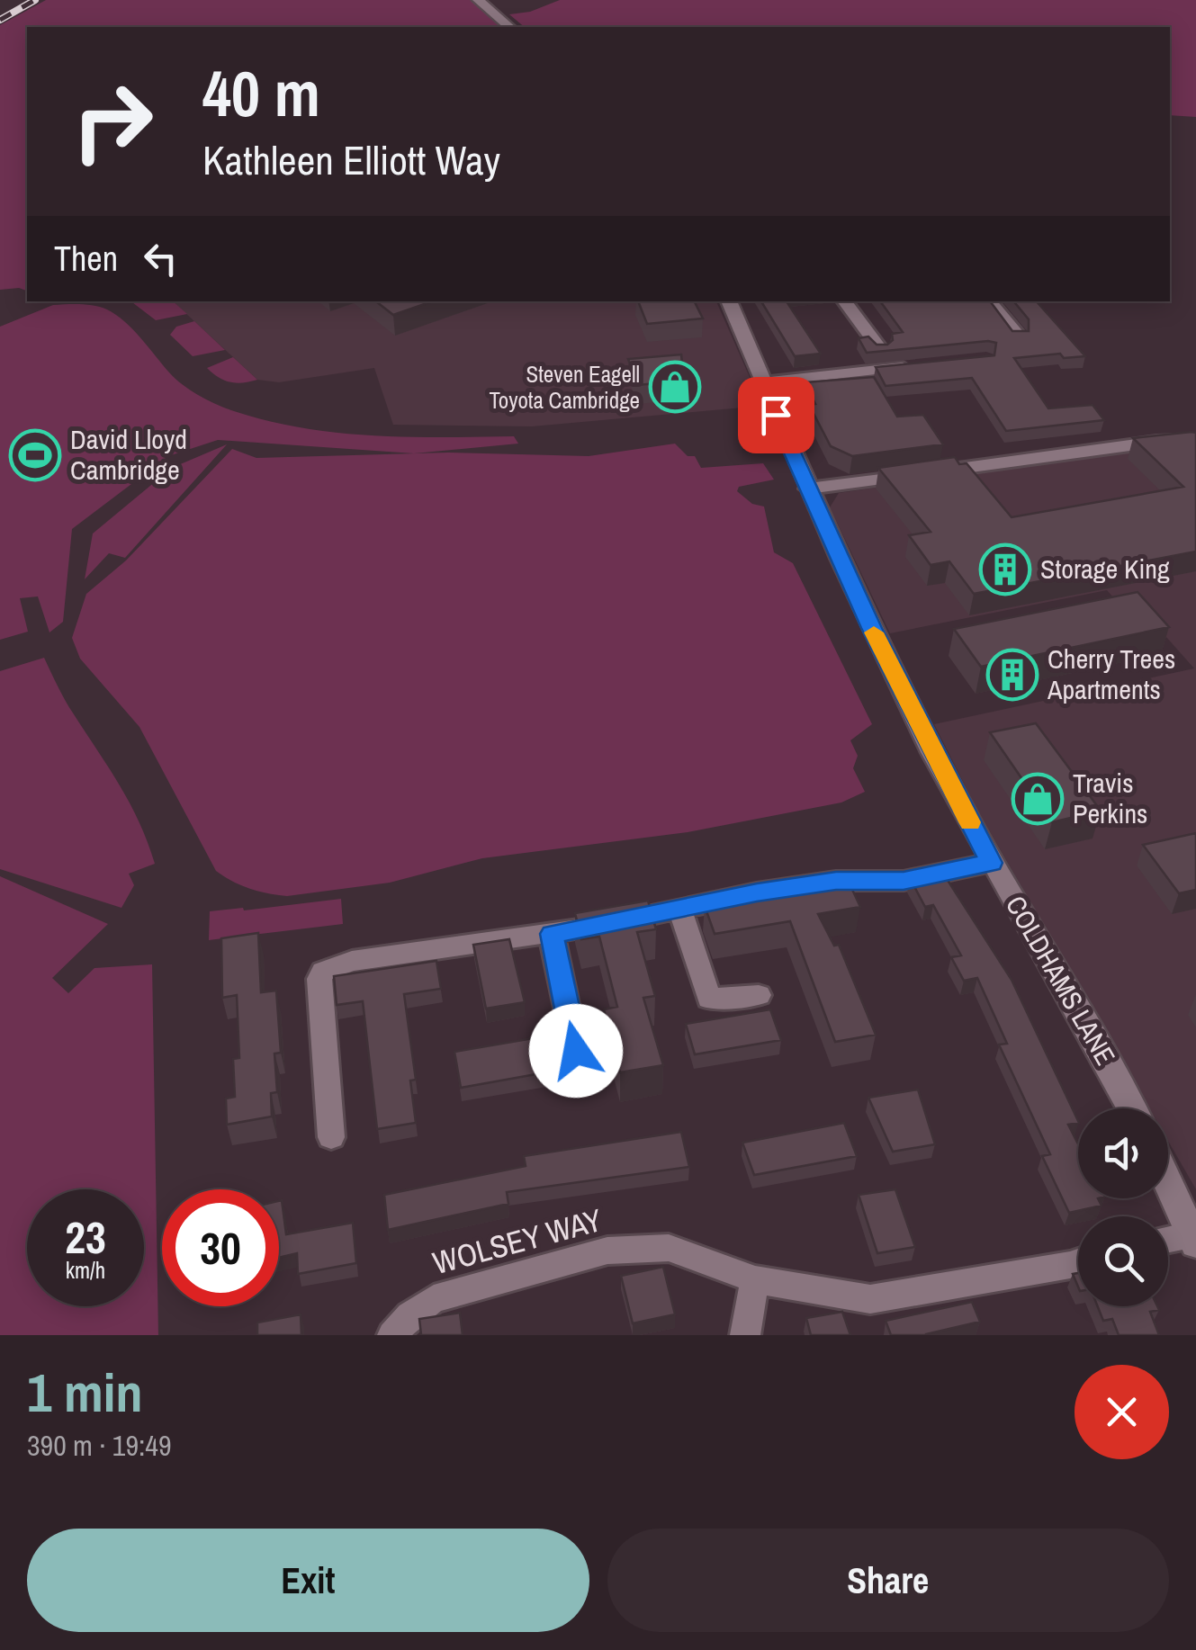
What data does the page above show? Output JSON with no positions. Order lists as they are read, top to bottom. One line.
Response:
{"streets":{"street":["COLDHAMS LANE","WOLSEY WAY"]},"places":{"shop":["Steven Eagell Toyota Cambridge","Travis Perkins"],"sports":["David Lloyd Cambridge"],"building":["Storage King","Cherry Trees Apartments"]},"page":{"turn":["40 m","Kathleen Elliott Way"],"then":"Then","speed":"23 km/h","limit":"30","heading":["1 min","390 m · 19:49"],"buttons":["Exit","Share"]}}
